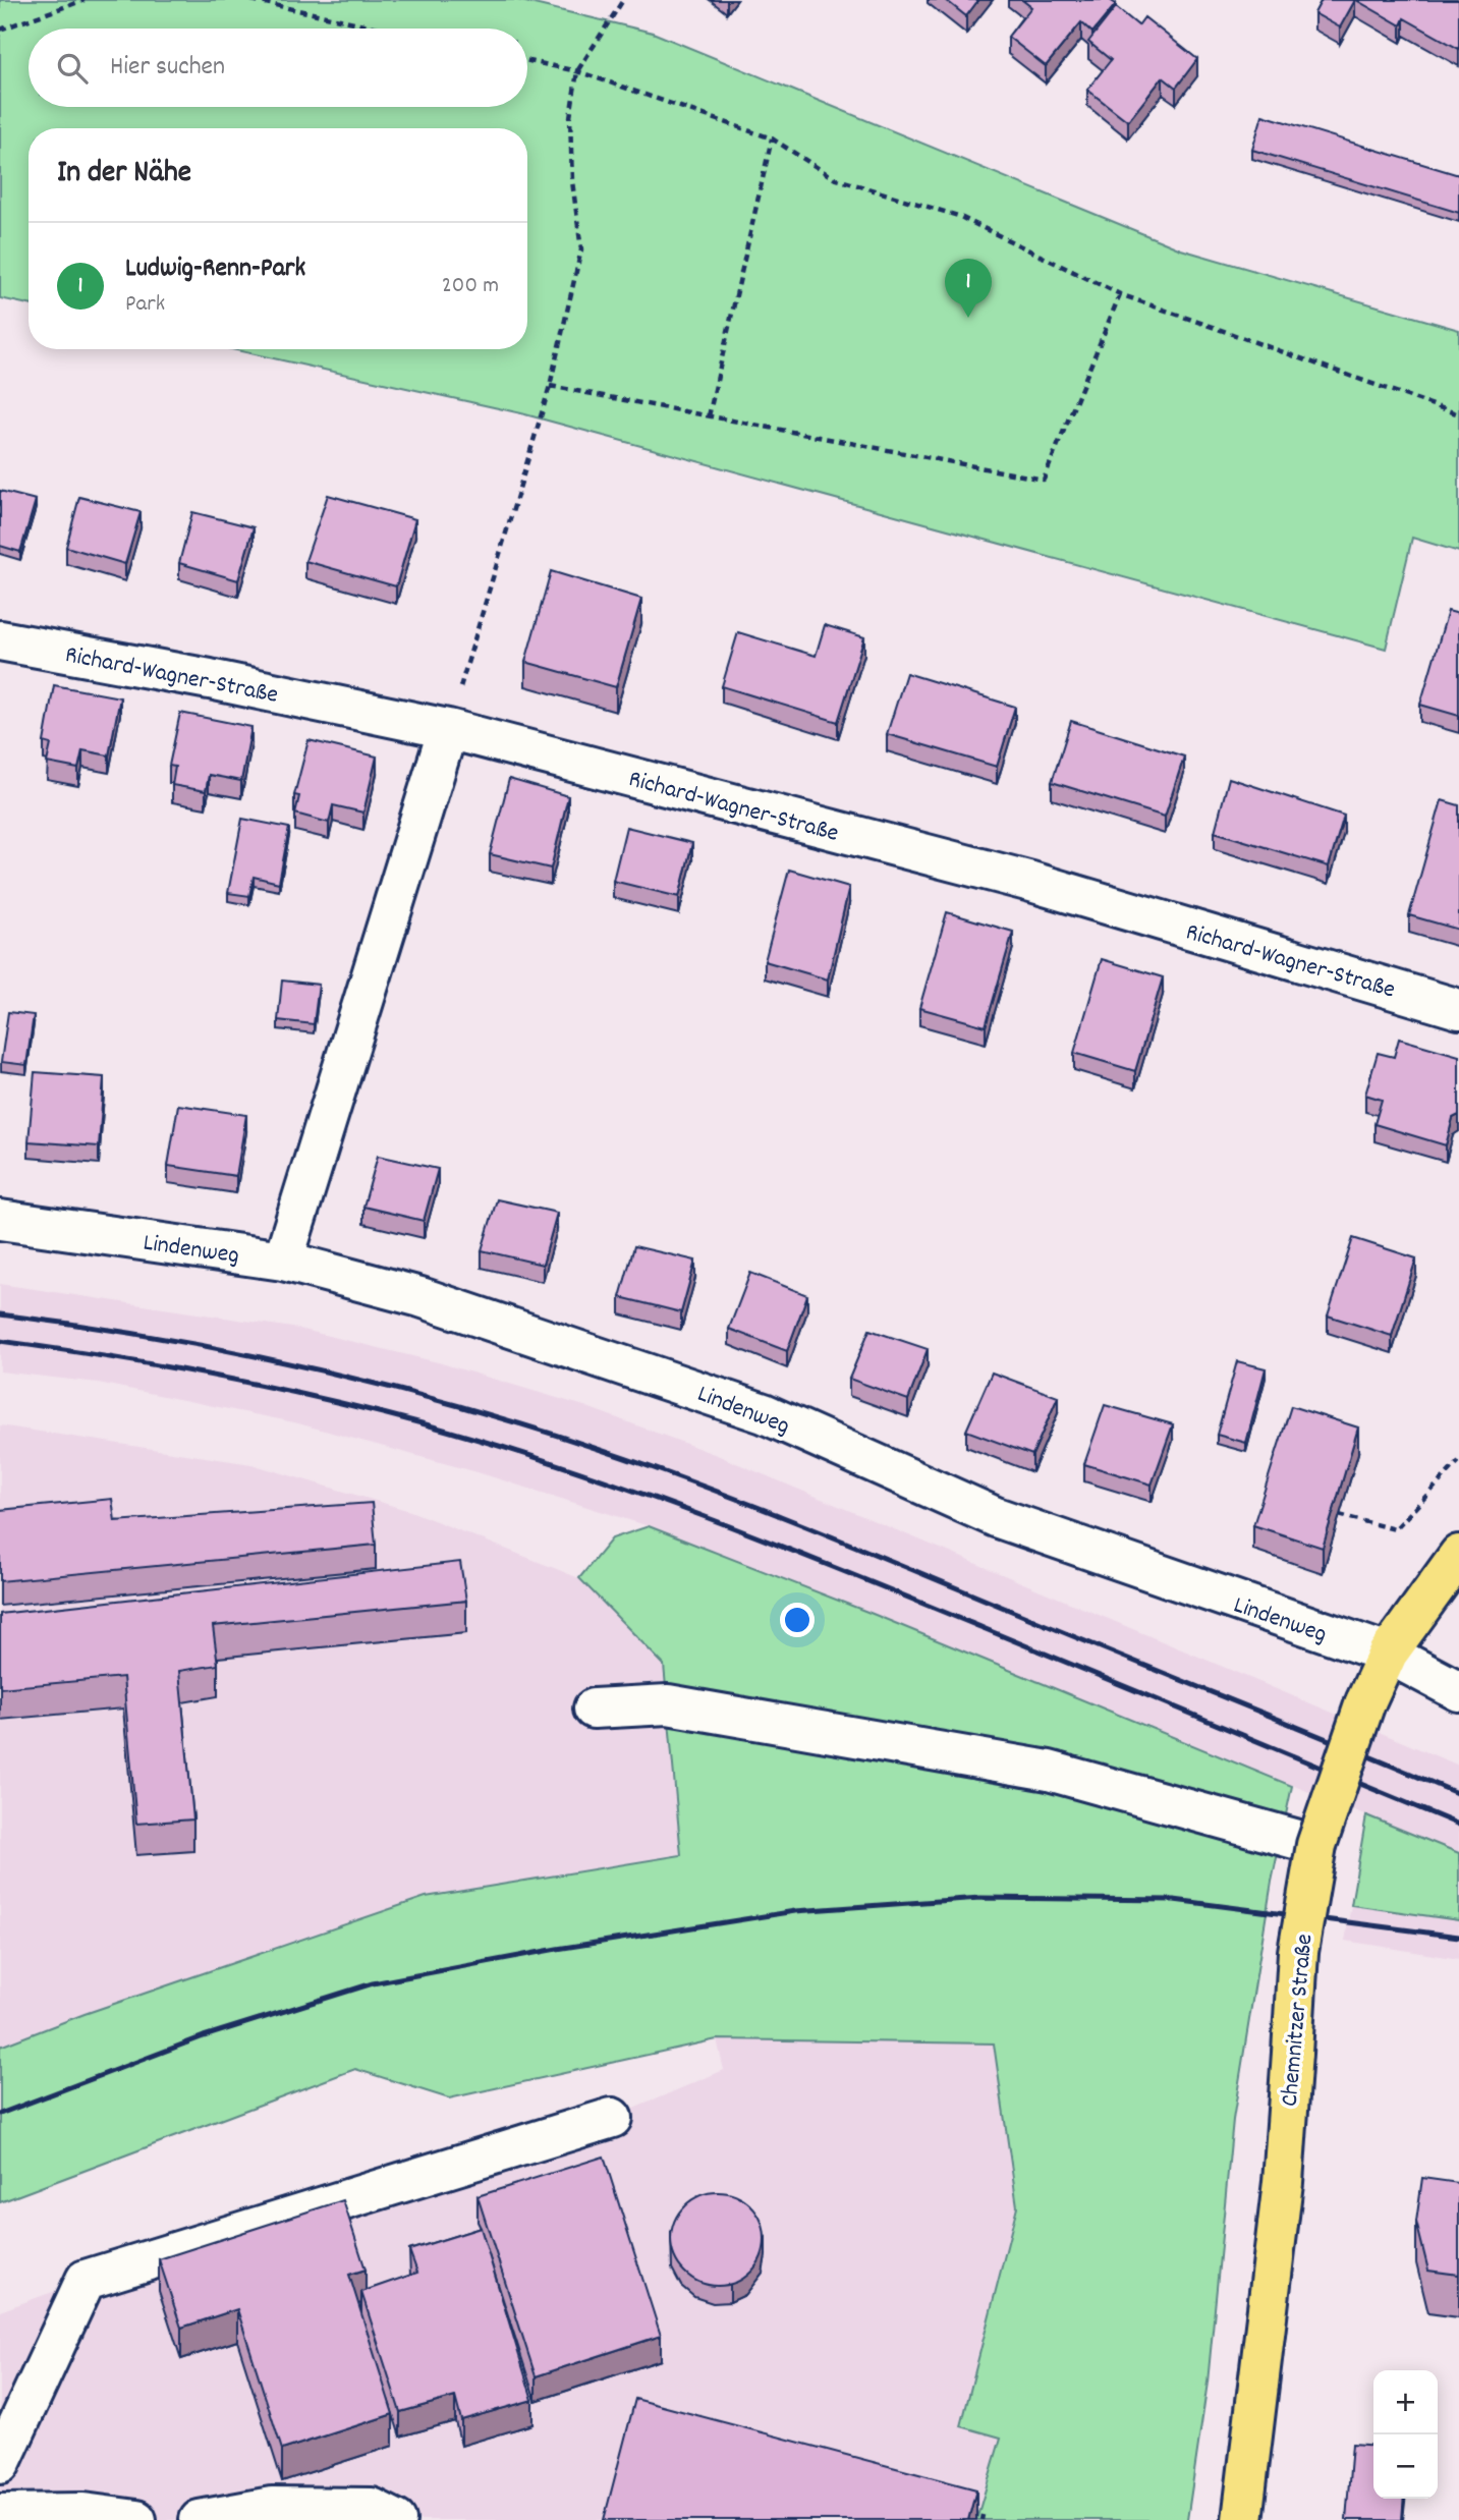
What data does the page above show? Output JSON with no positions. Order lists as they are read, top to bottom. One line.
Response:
{"streets":{"main road":["Chemnitzer Straße"],"street":["Richard-Wagner-Straße","Lindenweg"]},"crossings":[["Lindenweg","Chemnitzer Straße"]],"page":{"search":"Hier suchen","heading":"In der Nähe","list":[{"mark":"1","name":"Ludwig-Renn-Park","note":"Park","value":"200 m"}],"pins":"1","map_buttons":["+","−"]}}
